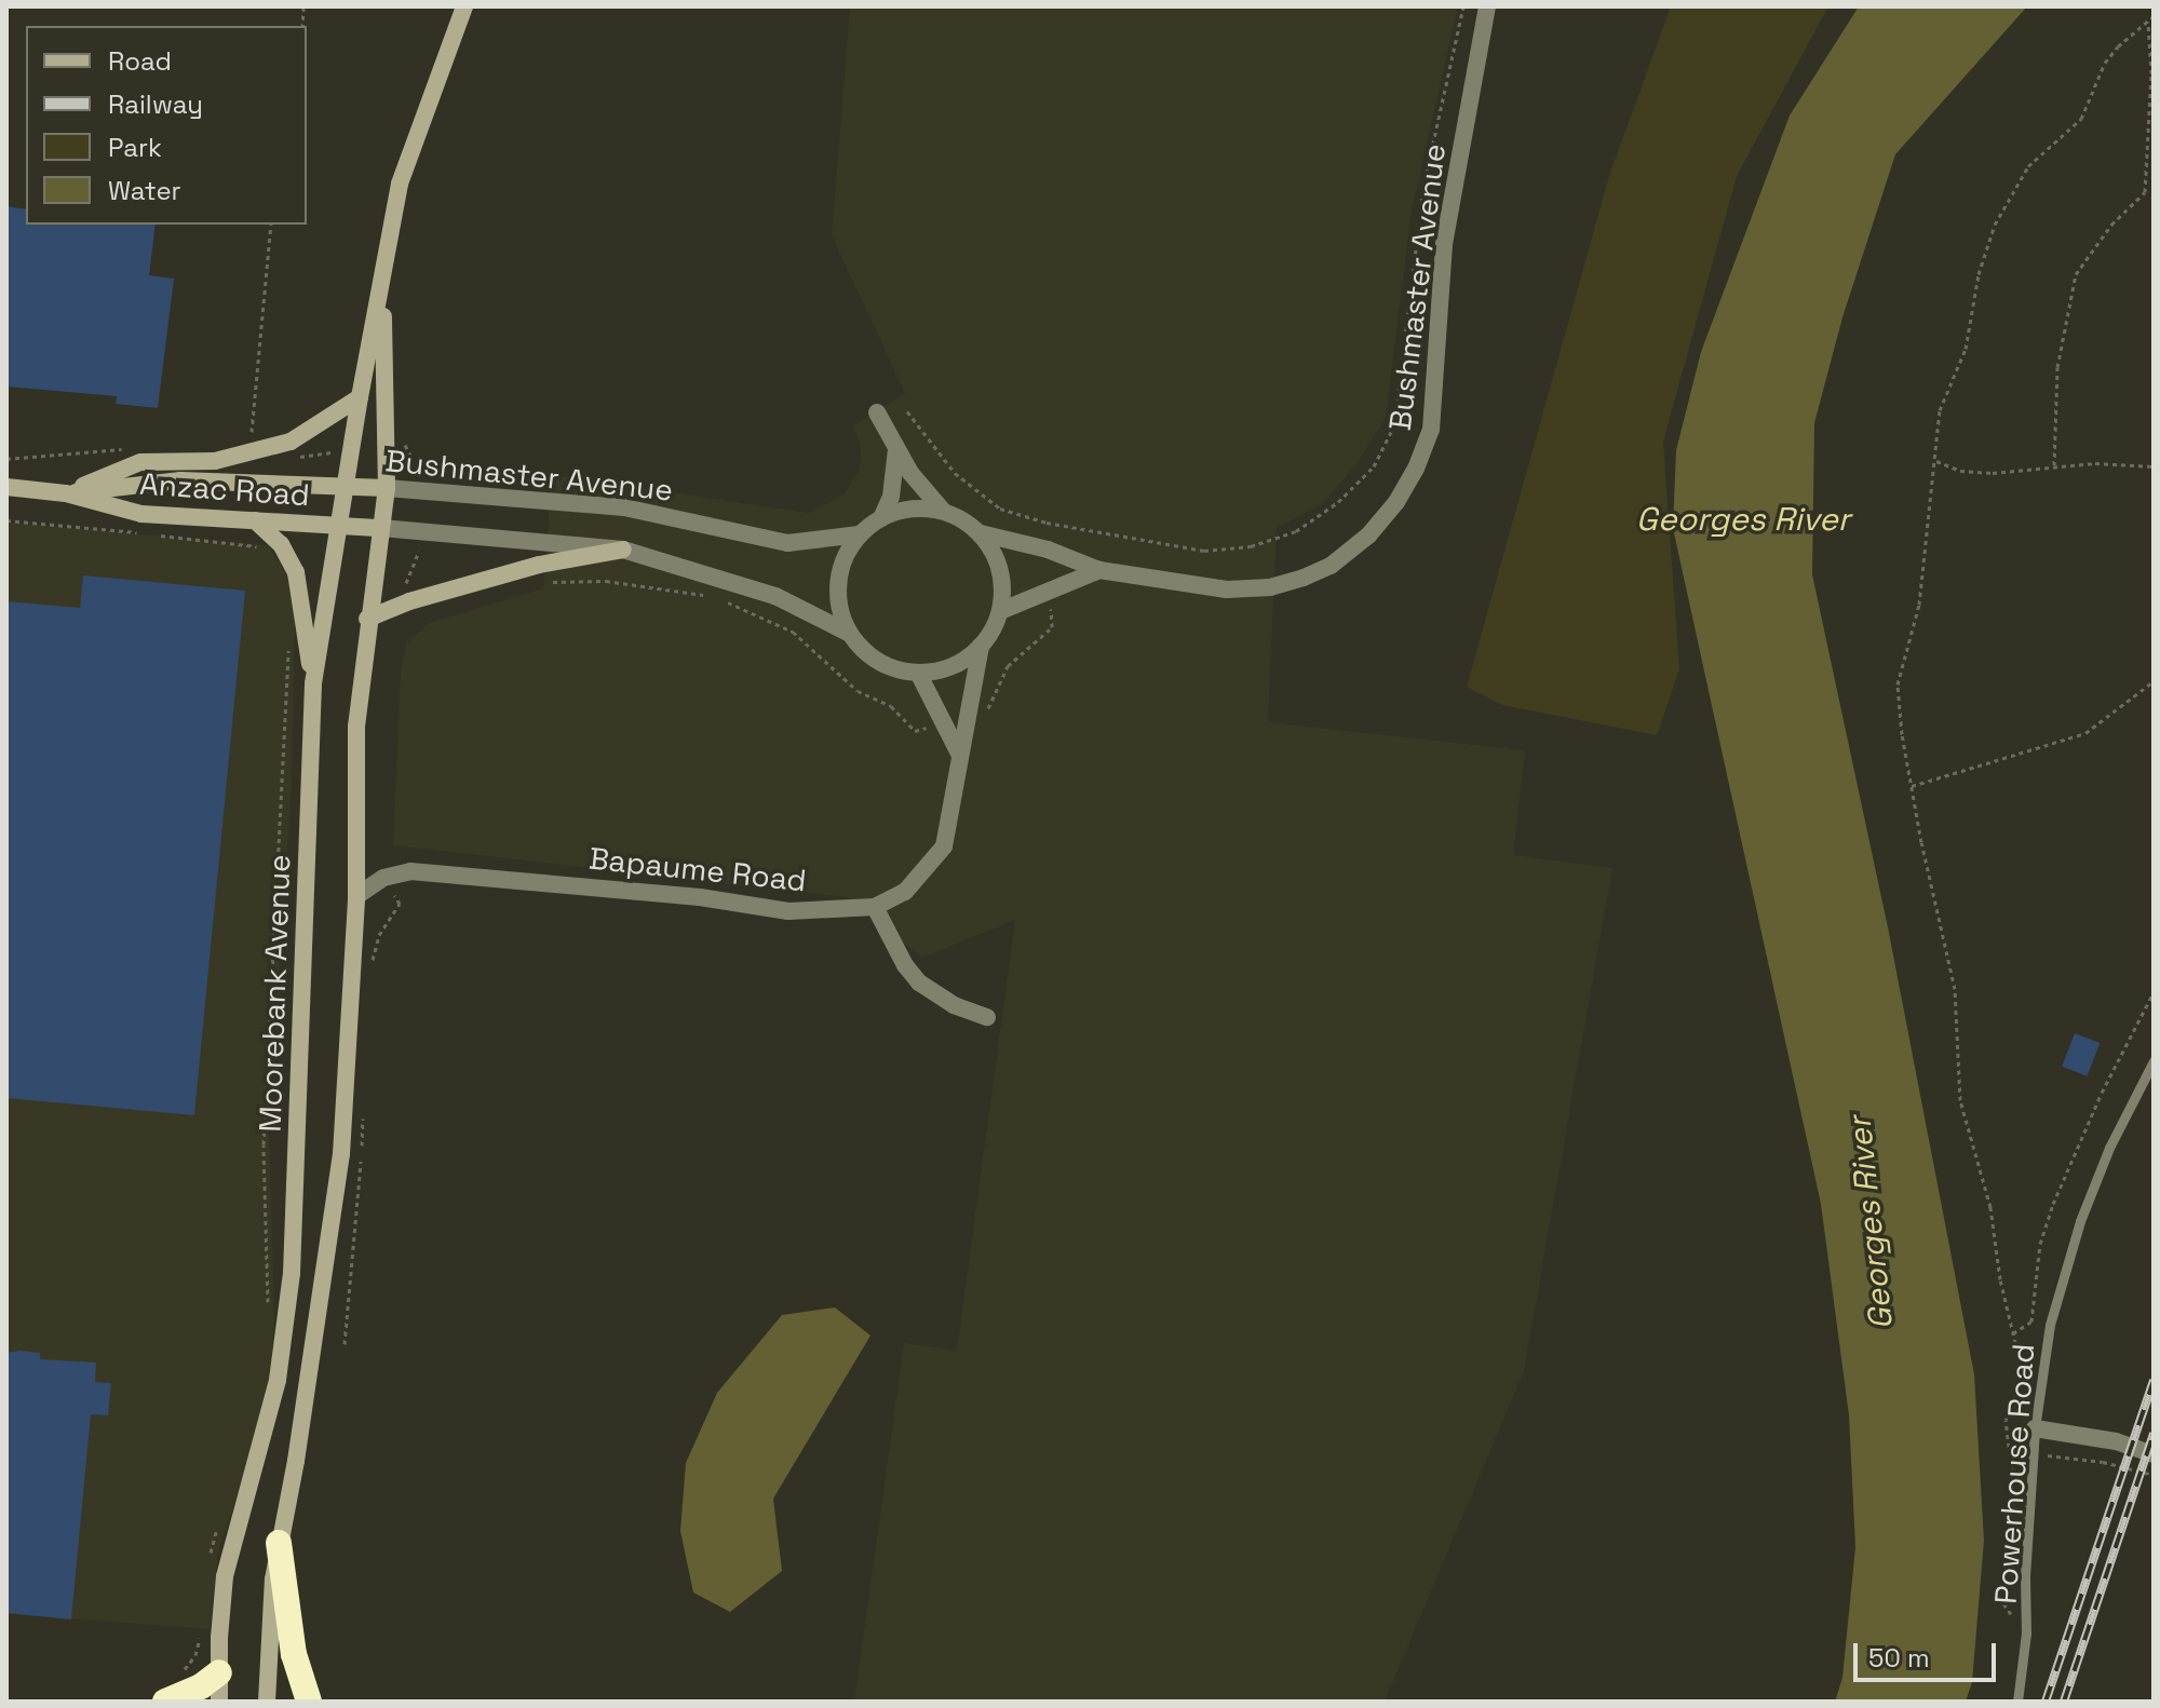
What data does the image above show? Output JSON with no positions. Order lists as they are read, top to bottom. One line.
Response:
{"streets":{"main road":["Bushmaster Avenue","Anzac Road","Moorebank Avenue"],"street":["Bapaume Road"],"lane":["Powerhouse Road"]},"crossings":[["Bushmaster Avenue","Anzac Road"],["Bushmaster Avenue","Moorebank Avenue"],["Anzac Road","Moorebank Avenue"],["Bapaume Road","Moorebank Avenue"]],"water":["Georges River"],"legend":["Road","Railway","Park","Water"],"scale_bar":"50 m"}
